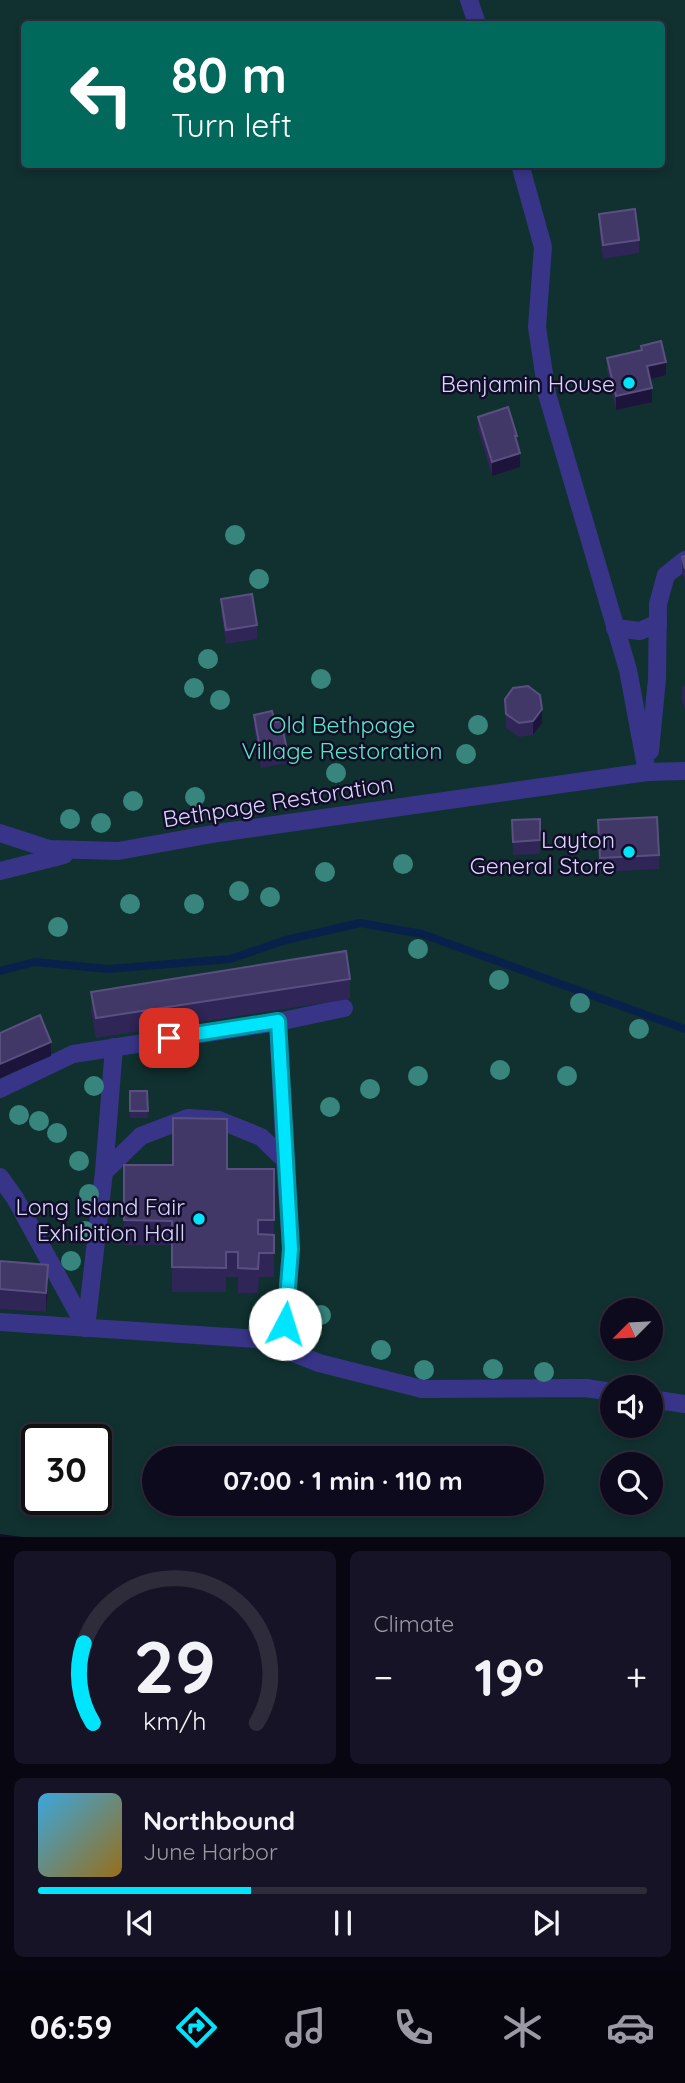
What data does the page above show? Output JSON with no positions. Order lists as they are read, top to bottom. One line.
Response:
{"streets":{"street":["Bethpage Restoration"]},"parks":["Old Bethpage Village Restoration"],"places":["Benjamin House","Layton General Store","Long Island Fair Exhibition Hall"],"north":"bottom left","page":{"turn":["80 m","Turn left"],"limit":"30","trip":"07:00 · 1 min · 110 m","tile":"Climate","heat":["−","19°","+"],"song":["Northbound","June Harbor"],"tabs":"06:59","gauge":["29","km/h"]}}
